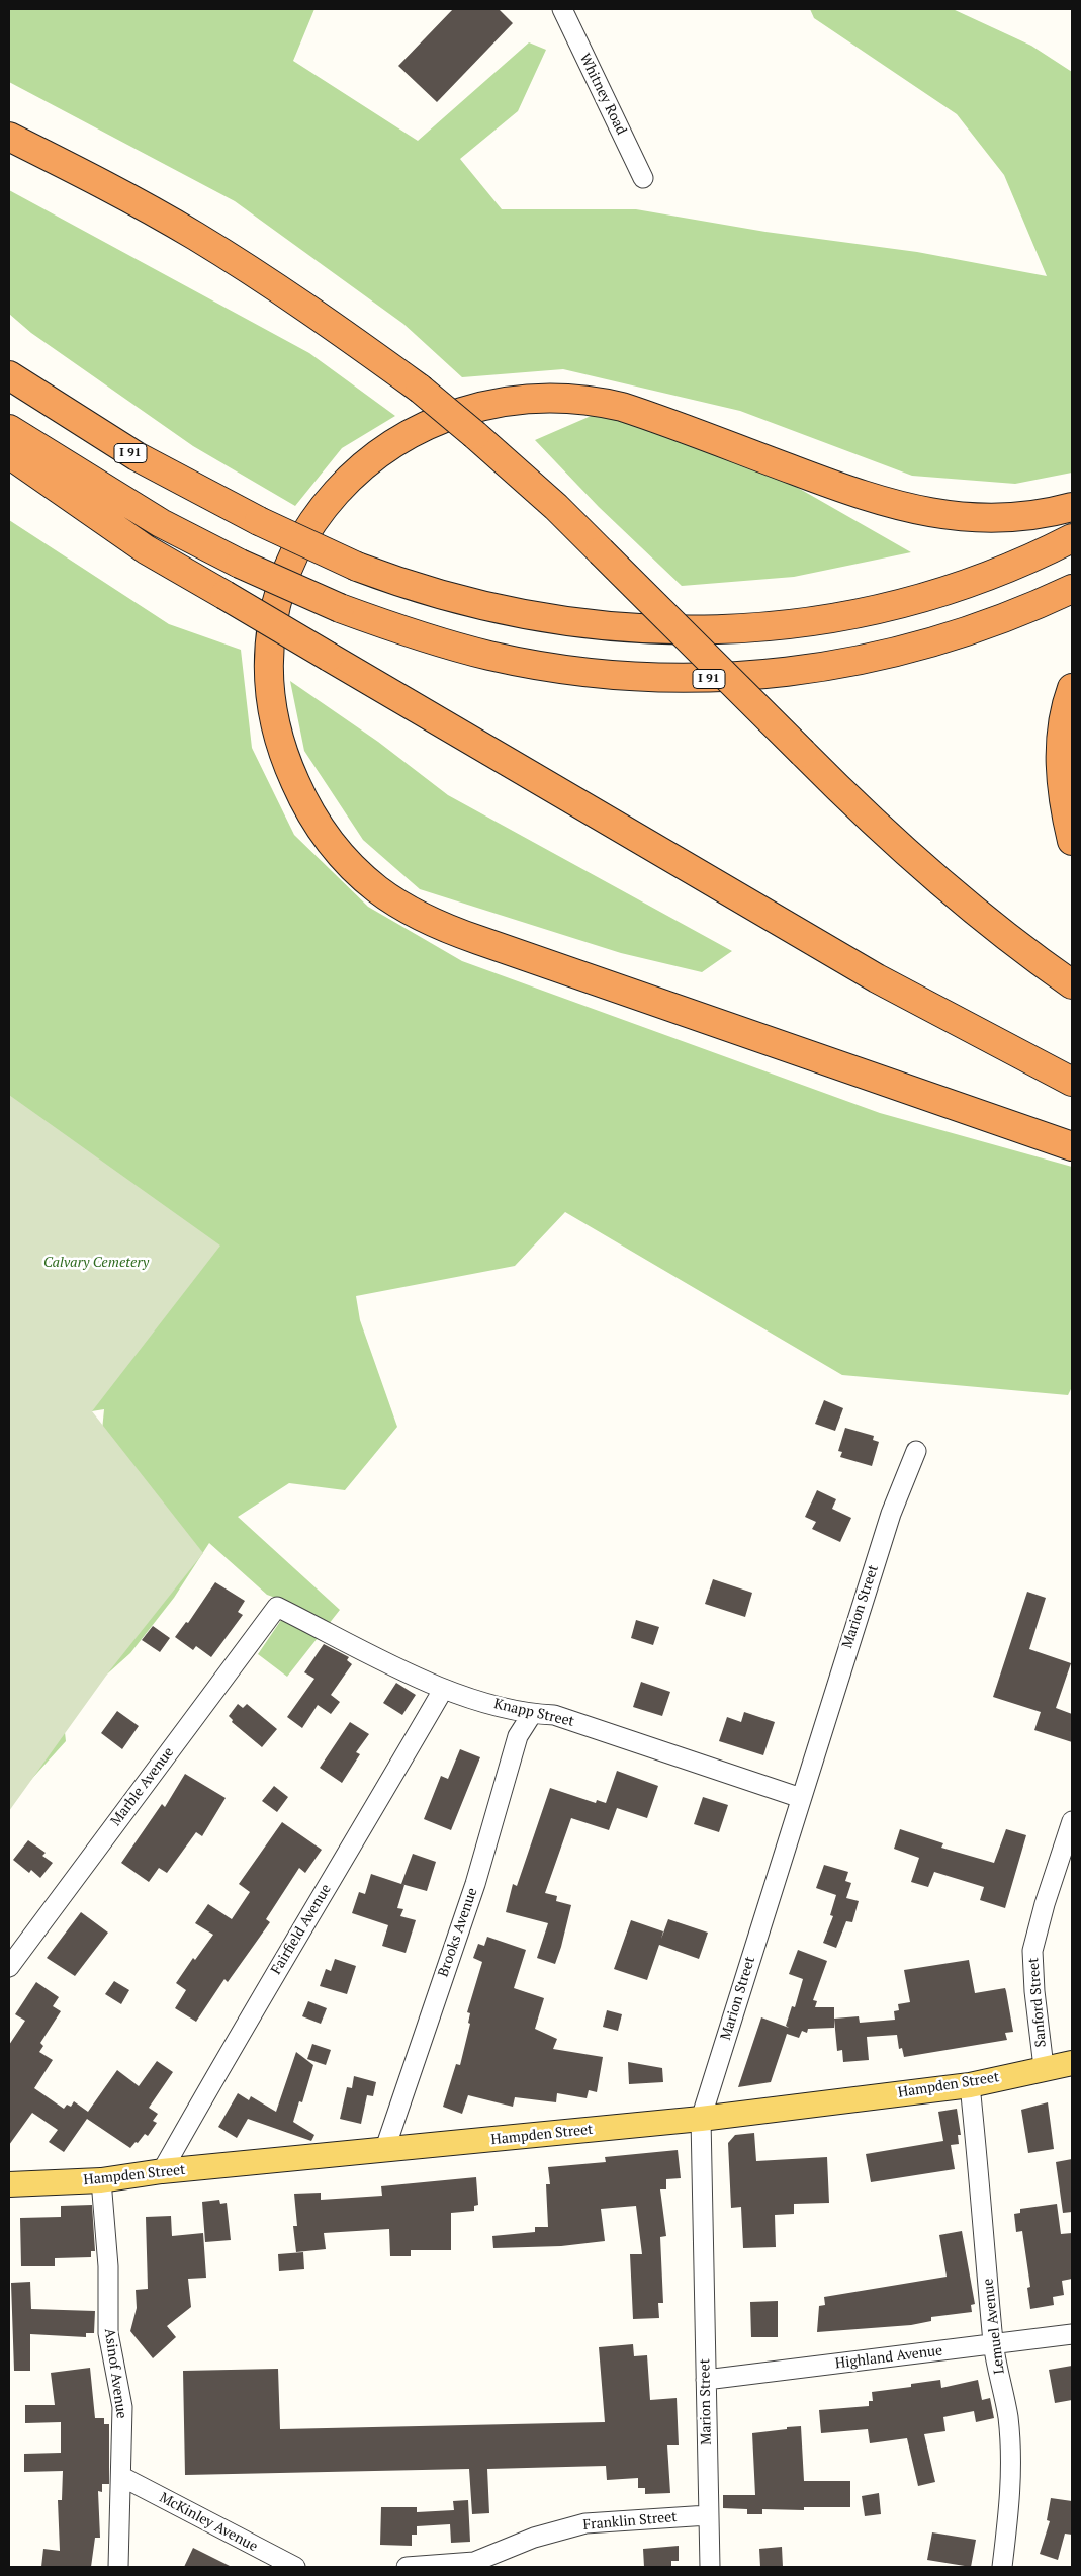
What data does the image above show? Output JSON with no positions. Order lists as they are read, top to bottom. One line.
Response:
{"streets":{"highway":["I 91"],"main road":["Hampden Street"],"street":["Whitney Road","Marion Street","Knapp Street","Marble Avenue","Fairfield Avenue","Brooks Avenue","Sanford Street","Lemuel Avenue","Highland Avenue","Asinof Avenue","Franklin Street","McKinley Avenue"]},"crossings":[["Marion Street","Knapp Street"],["Marion Street","Hampden Street"],["Marion Street","Highland Avenue"],["Marion Street","Franklin Street"],["Knapp Street","Marble Avenue"],["Knapp Street","Fairfield Avenue"],["Knapp Street","Brooks Avenue"],["Fairfield Avenue","Hampden Street"],["Brooks Avenue","Hampden Street"],["Sanford Street","Hampden Street"],["Hampden Street","Lemuel Avenue"],["Hampden Street","Asinof Avenue"],["Lemuel Avenue","Highland Avenue"],["Asinof Avenue","McKinley Avenue"]],"parks":["Calvary Cemetery"]}
